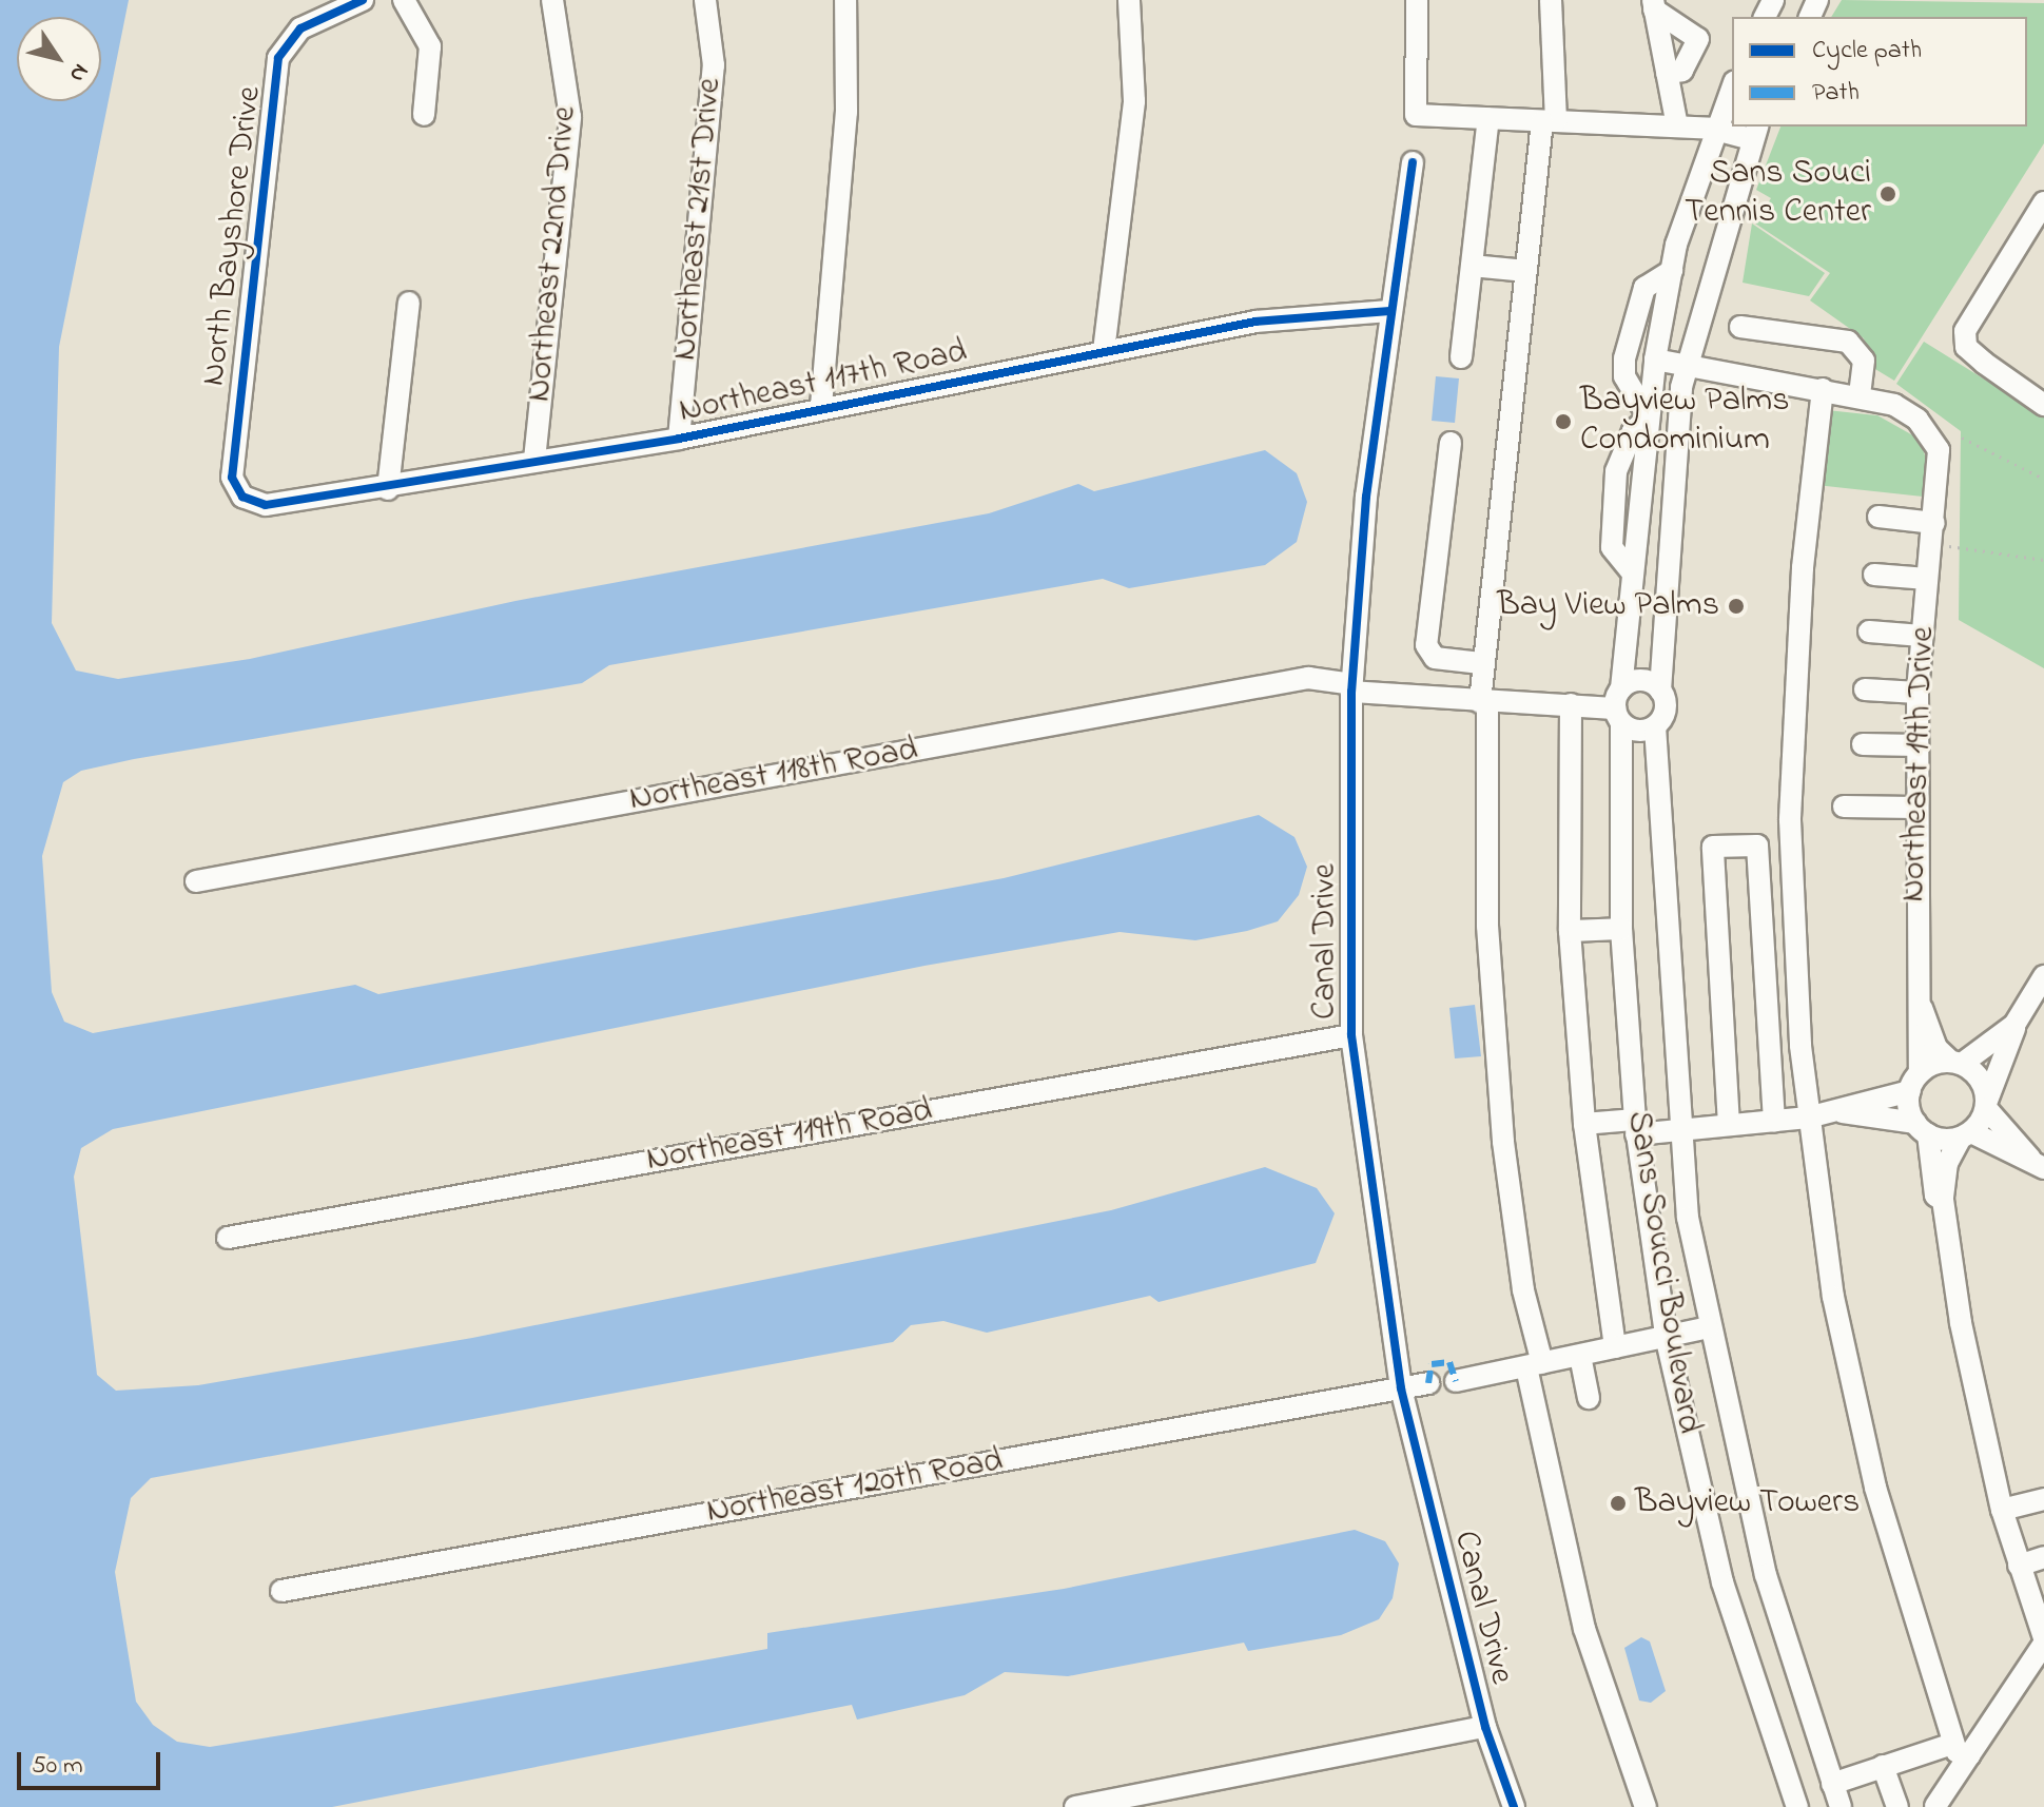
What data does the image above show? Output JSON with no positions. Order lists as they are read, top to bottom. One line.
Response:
{"streets":{"street":["Northeast 21st Drive","North Bayshore Drive","Northeast 22nd Drive","Northeast 117th Road","Northeast 19th Drive","Northeast 118th Road","Canal Drive","Northeast 119th Road","Sans Soucci Boulevard","Northeast 120th Road"]},"crossings":[["Northeast 21st Drive","Northeast 117th Road"],["North Bayshore Drive","Northeast 117th Road"],["Northeast 22nd Drive","Northeast 117th Road"],["Northeast 117th Road","Canal Drive"],["Northeast 19th Drive","Sans Soucci Boulevard"],["Northeast 118th Road","Canal Drive"],["Northeast 118th Road","Sans Soucci Boulevard"],["Canal Drive","Northeast 119th Road"],["Canal Drive","Northeast 120th Road"]],"places":["Sans Souci Tennis Center","Bayview Palms Condominium","Bay View Palms","Bayview Towers"],"legend":["Cycle path","Path"],"scale_bar":"50 m","north":"bottom right"}
